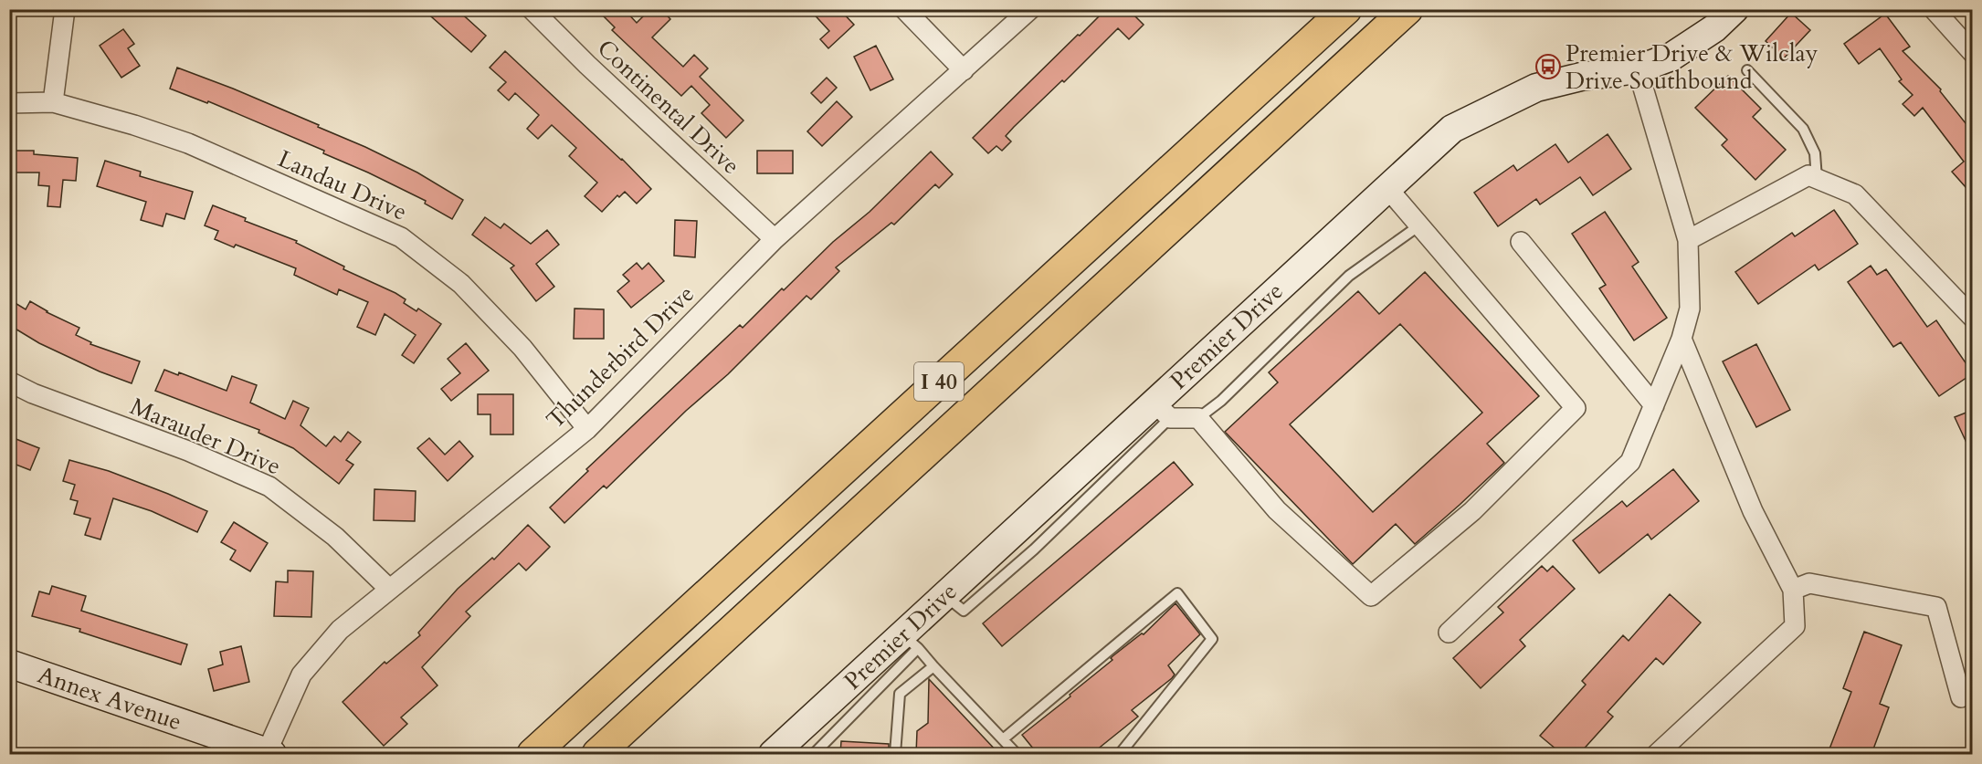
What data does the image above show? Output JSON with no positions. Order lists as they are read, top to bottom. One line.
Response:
{"streets":{"highway":["I 40"],"street":["Continental Drive","Landau Drive","Premier Drive","Thunderbird Drive","Marauder Drive","Annex Avenue"]},"crossings":[["Continental Drive","Thunderbird Drive"],["Landau Drive","Thunderbird Drive"],["Thunderbird Drive","Marauder Drive"],["Thunderbird Drive","Annex Avenue"]],"places":{"bus stop":["Premier Drive & Wilclay Drive Southbound"]}}
